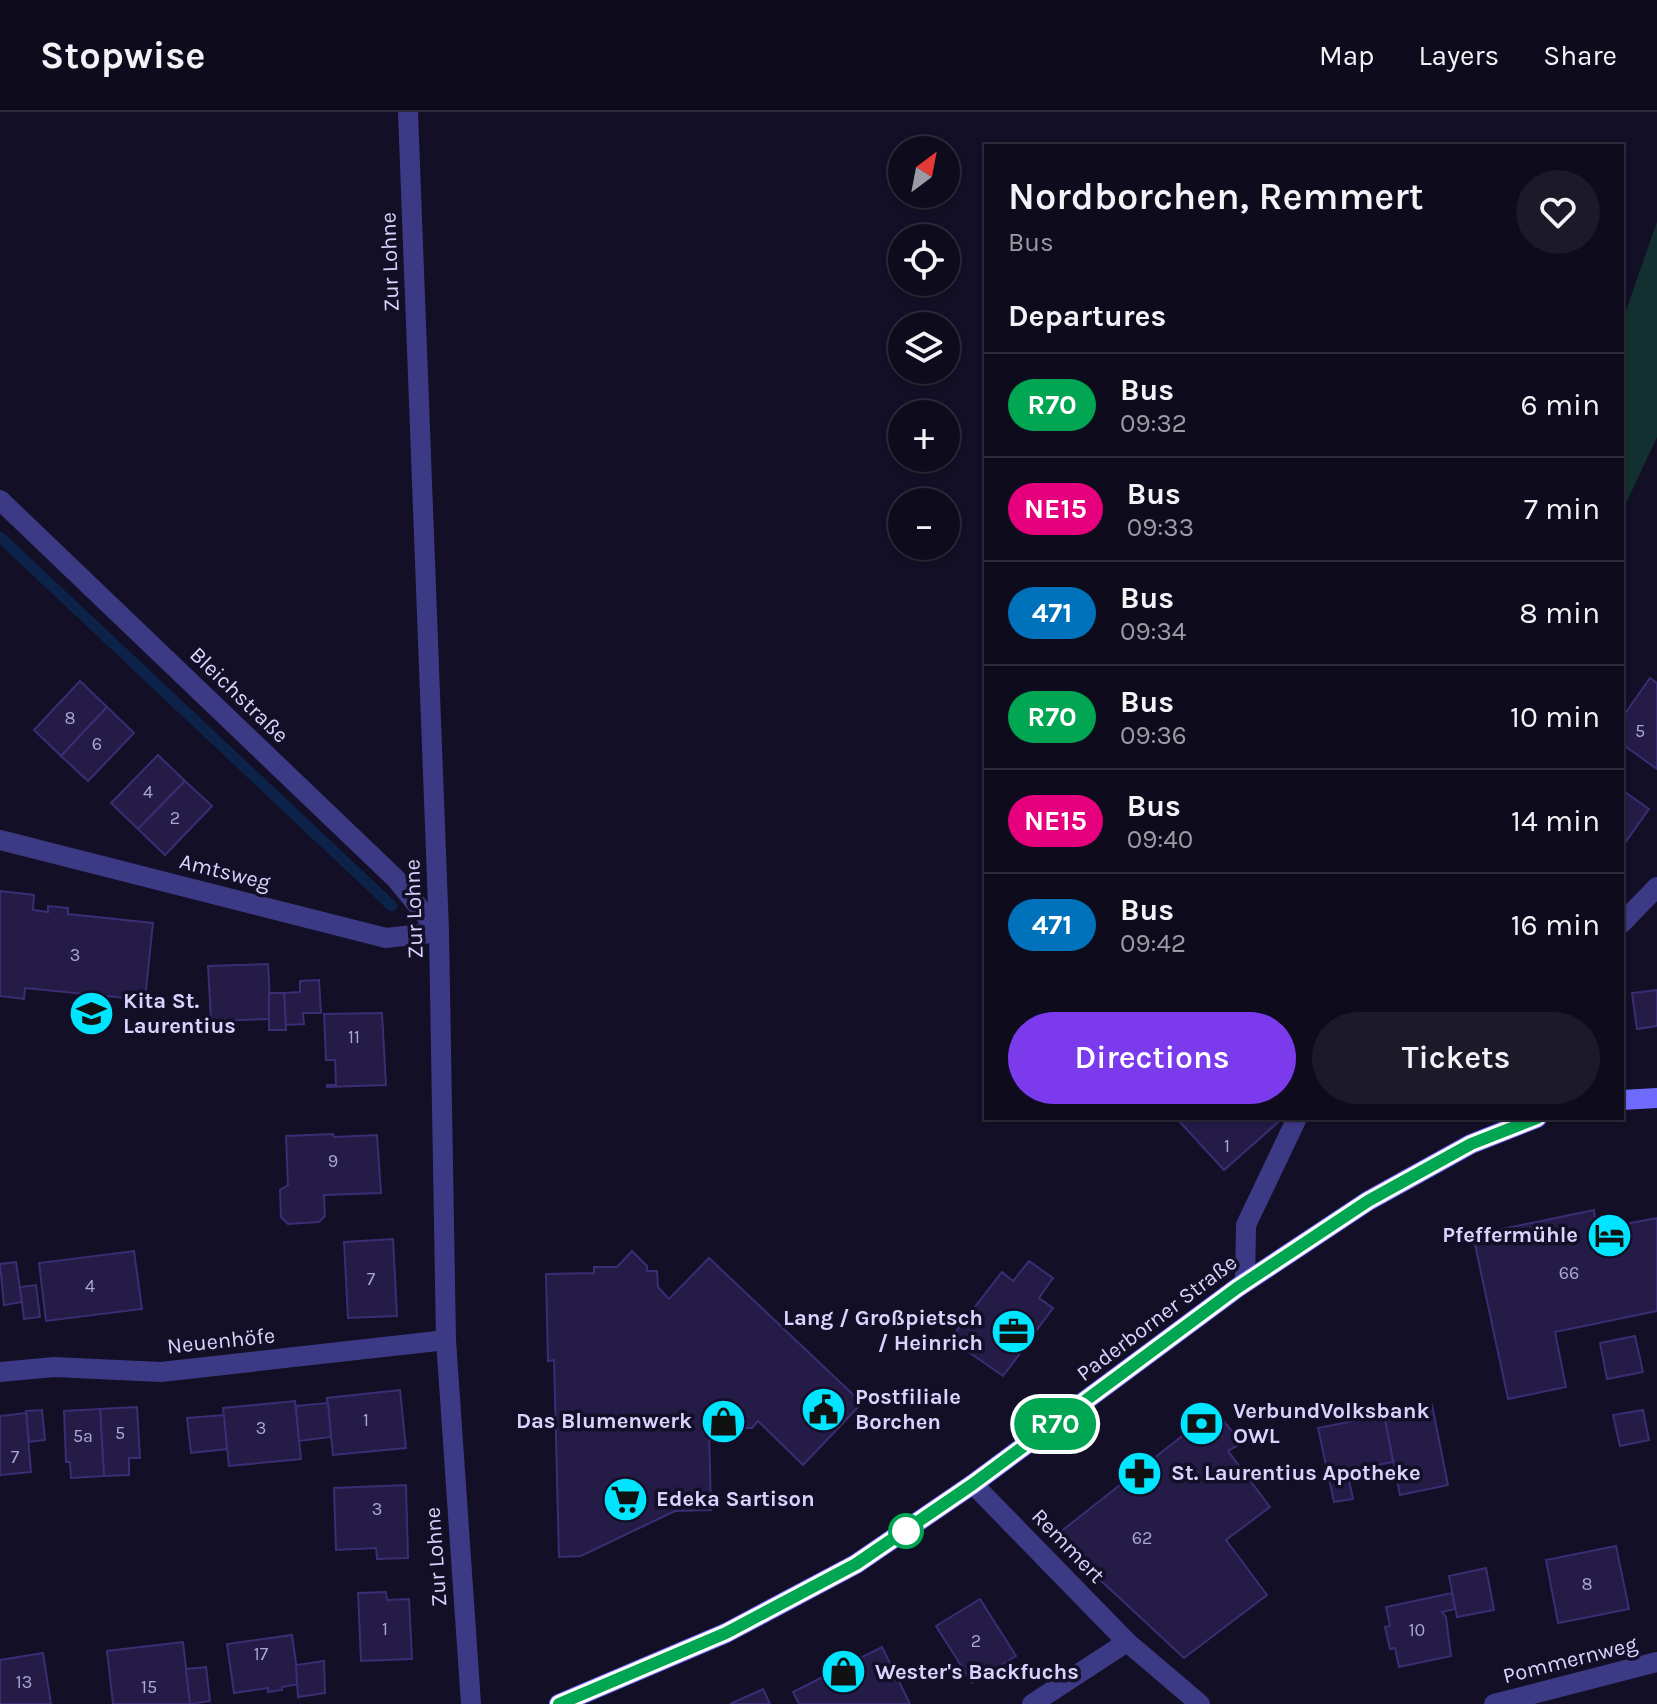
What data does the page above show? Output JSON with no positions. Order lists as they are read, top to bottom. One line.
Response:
{"streets":{"main road":["Paderborner Straße"],"street":["Zur Lohne","Bleichstraße","Amtsweg","Neuenhöfe","Remmert","Pommernweg"]},"crossings":[["Zur Lohne","Bleichstraße"],["Zur Lohne","Amtsweg"],["Zur Lohne","Neuenhöfe"],["Bleichstraße","Amtsweg"],["Paderborner Straße","Remmert"]],"places":{"school or university":["Kita St. Laurentius"],"hotel":["Pfeffermühle"],"office":["Lang / Großpietsch / Heinrich"],"public building":["Postfiliale Borchen"],"shop":["Das Blumenwerk","Wester's Backfuchs"],"bank":["VerbundVolksbank OWL"],"pharmacy":["St. Laurentius Apotheke"],"supermarket":["Edeka Sartison"]},"lines":["bus line R70"],"house_numbers":["8","5","6","4","2","3","11","1","9","66","7","4","1","3","5","5a","7","3","62","8","1","10","2","17","13","15"],"north":"top right","page":{"header":"Stopwise","nav":["Map","Layers","Share"],"on_map":"R70","map_buttons":["+","−"],"heading":[["Nordborchen, Remmert","Bus"],"Departures"],"list":[{"mark":"R70","name":"Bus","note":"09:32","value":"6 min"},{"mark":"NE15","name":"Bus","note":"09:33","value":"7 min"},{"mark":"471","name":"Bus","note":"09:34","value":"8 min"},{"mark":"R70","name":"Bus","note":"09:36","value":"10 min"},{"mark":"NE15","name":"Bus","note":"09:40","value":"14 min"},{"mark":"471","name":"Bus","note":"09:42","value":"16 min"}],"buttons":["Directions","Tickets"]}}
